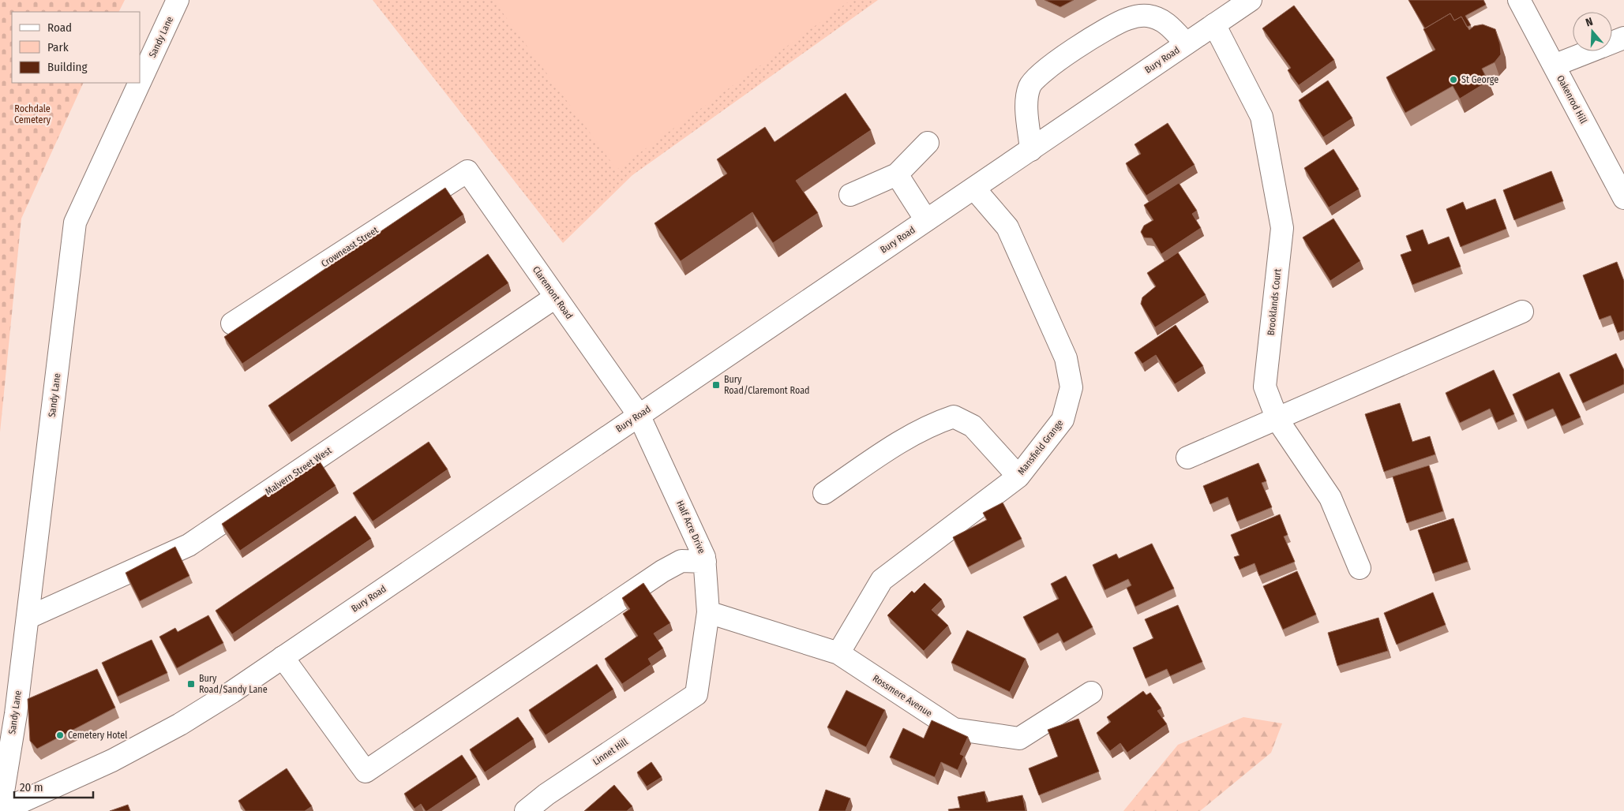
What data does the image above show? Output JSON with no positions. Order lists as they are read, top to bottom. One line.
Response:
{"streets":{"street":["Sandy Lane","Bury Road","Oakenrod Hill","Crowneast Street","Claremont Road","Brooklands Court","Mansfield Grange","Malvern Street West","Half Acre Drive","Rossmere Avenue","Linnet Hill"]},"crossings":[["Sandy Lane","Bury Road"],["Sandy Lane","Malvern Street West"],["Bury Road","Claremont Road"],["Bury Road","Brooklands Court"],["Bury Road","Mansfield Grange"],["Bury Road","Half Acre Drive"],["Crowneast Street","Claremont Road"],["Claremont Road","Malvern Street West"],["Claremont Road","Half Acre Drive"],["Mansfield Grange","Rossmere Avenue"],["Half Acre Drive","Rossmere Avenue"],["Half Acre Drive","Linnet Hill"]],"parks":["Rochdale Cemetery"],"places":{"other":["St George","Cemetery Hotel"],"transit":["Bury Road/Claremont Road","Bury Road/Sandy Lane"]},"legend":["Road","Park","Building"],"scale_bar":"20 m","north":"top"}
